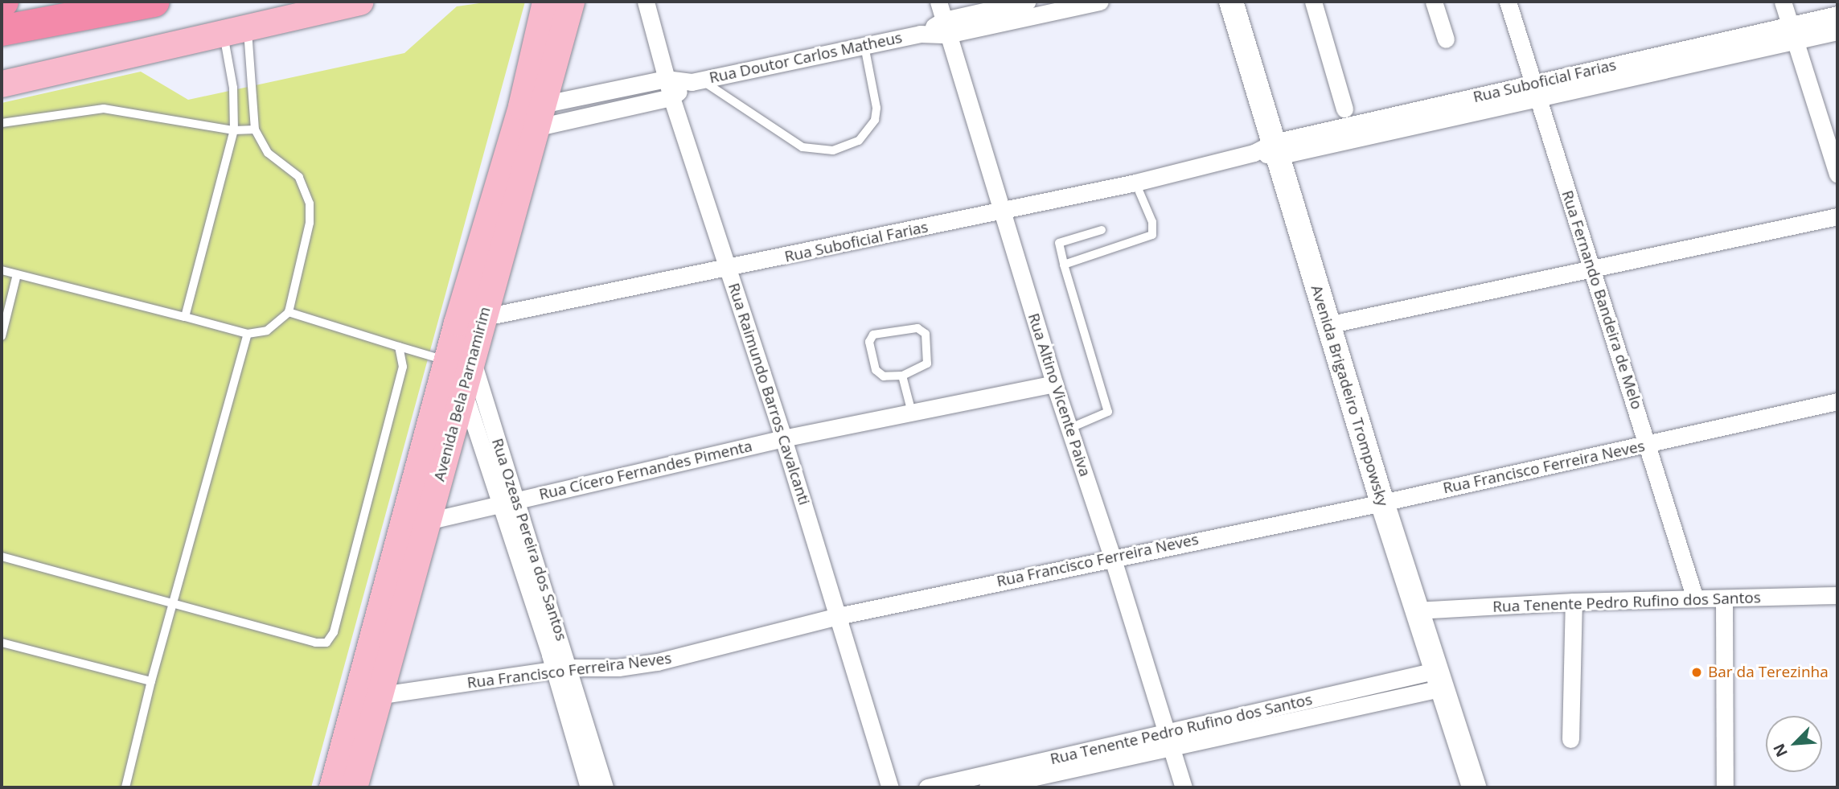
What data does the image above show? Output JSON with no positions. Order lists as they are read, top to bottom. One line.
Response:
{"streets":{"main road":["Avenida Bela Parnamirim"],"street":["Rua Doutor Carlos Matheus","Rua Suboficial Farias","Rua Fernando Bandeira de Melo","Rua Raimundo Barros Cavalcanti","Rua Altino Vicente Paiva","Avenida Brigadeiro Trompowsky","Rua Francisco Ferreira Neves","Rua Cícero Fernandes Pimenta","Rua Ozeas Pereira dos Santos","Rua Tenente Pedro Rufino dos Santos"]},"crossings":[["Rua Doutor Carlos Matheus","Avenida Bela Parnamirim"],["Rua Doutor Carlos Matheus","Rua Raimundo Barros Cavalcanti"],["Rua Doutor Carlos Matheus","Rua Altino Vicente Paiva"],["Rua Suboficial Farias","Rua Fernando Bandeira de Melo"],["Rua Suboficial Farias","Avenida Bela Parnamirim"],["Rua Suboficial Farias","Rua Raimundo Barros Cavalcanti"],["Rua Suboficial Farias","Rua Altino Vicente Paiva"],["Rua Suboficial Farias","Avenida Brigadeiro Trompowsky"],["Rua Fernando Bandeira de Melo","Rua Francisco Ferreira Neves"],["Rua Fernando Bandeira de Melo","Rua Tenente Pedro Rufino dos Santos"],["Avenida Bela Parnamirim","Rua Francisco Ferreira Neves"],["Avenida Bela Parnamirim","Rua Cícero Fernandes Pimenta"],["Avenida Bela Parnamirim","Rua Ozeas Pereira dos Santos"],["Rua Raimundo Barros Cavalcanti","Rua Francisco Ferreira Neves"],["Rua Raimundo Barros Cavalcanti","Rua Cícero Fernandes Pimenta"],["Rua Altino Vicente Paiva","Rua Francisco Ferreira Neves"],["Rua Altino Vicente Paiva","Rua Cícero Fernandes Pimenta"],["Rua Altino Vicente Paiva","Rua Tenente Pedro Rufino dos Santos"],["Avenida Brigadeiro Trompowsky","Rua Francisco Ferreira Neves"],["Avenida Brigadeiro Trompowsky","Rua Tenente Pedro Rufino dos Santos"],["Rua Francisco Ferreira Neves","Rua Ozeas Pereira dos Santos"],["Rua Cícero Fernandes Pimenta","Rua Ozeas Pereira dos Santos"]],"places":["Bar da Terezinha"],"north":"bottom left"}
